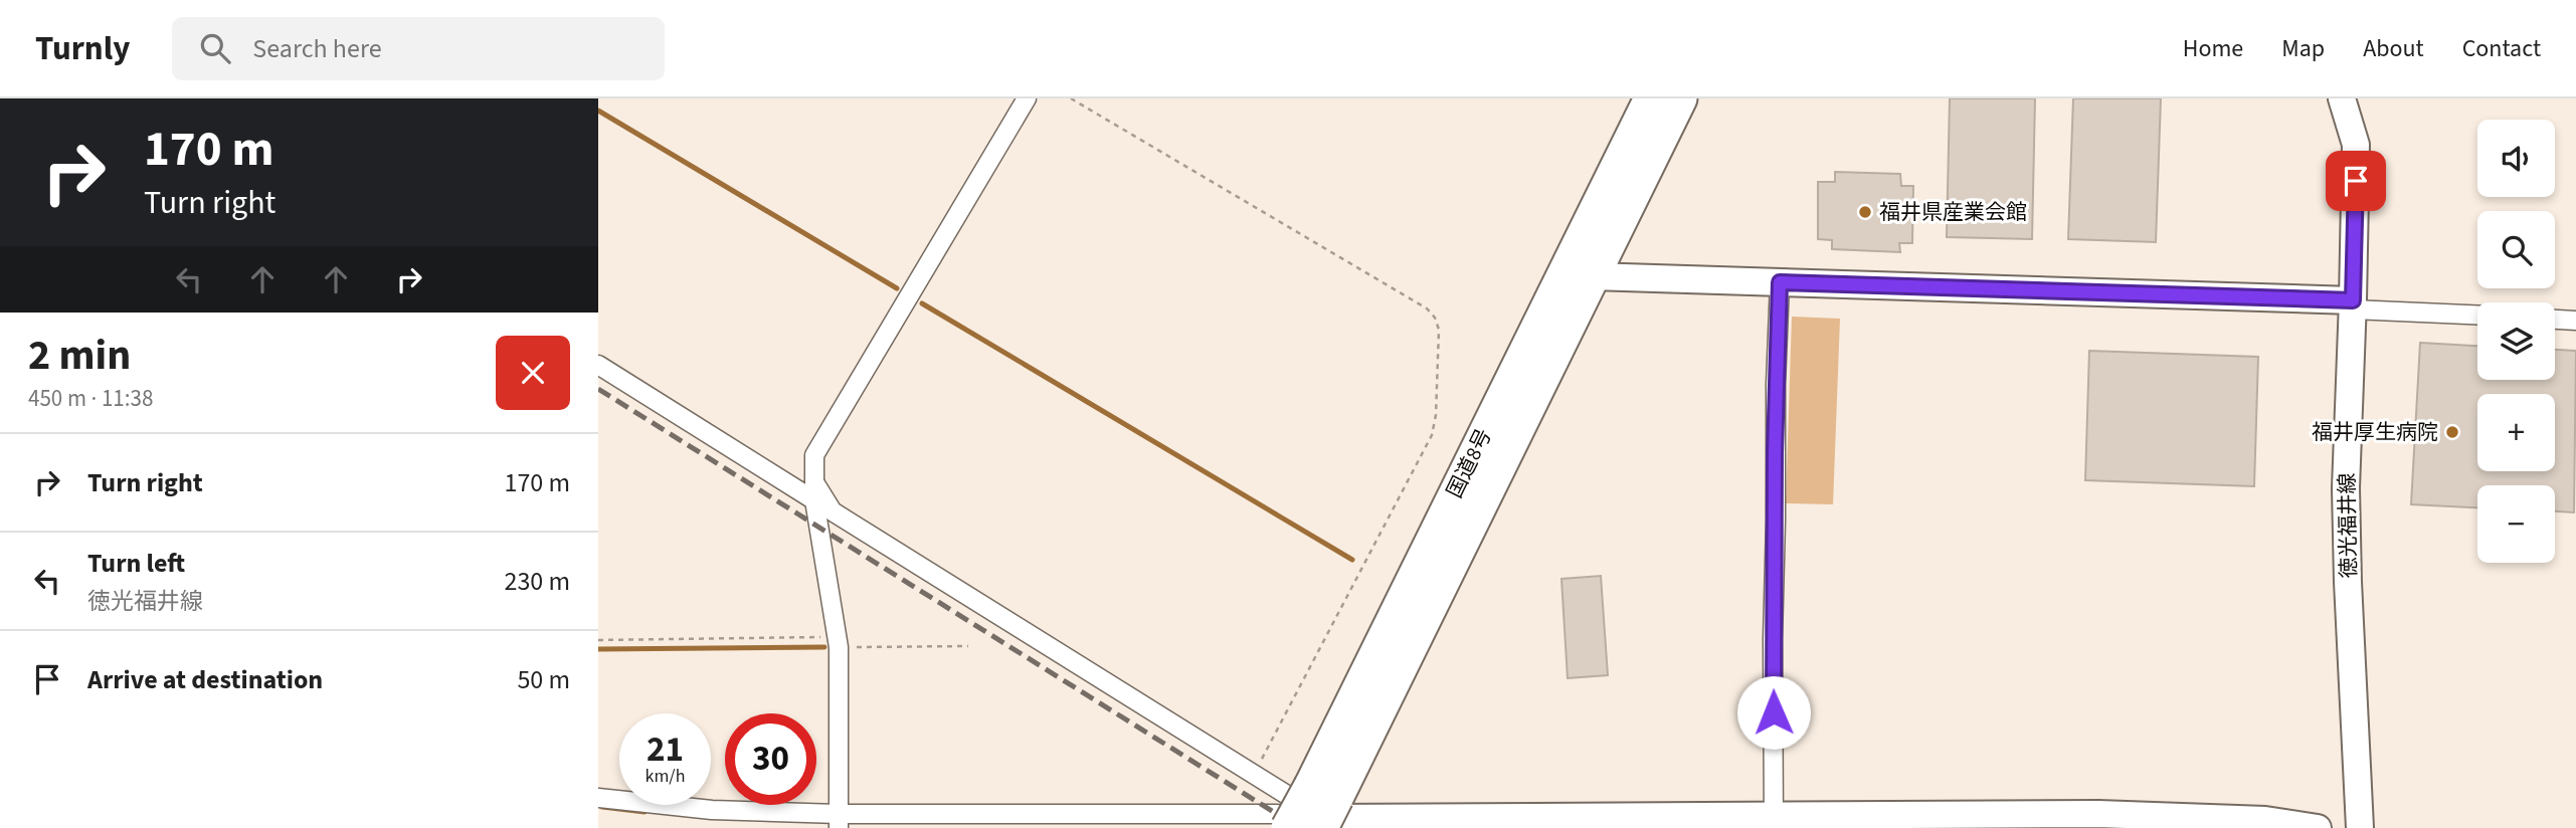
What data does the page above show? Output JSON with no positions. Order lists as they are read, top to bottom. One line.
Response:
{"streets":{"highway":["国道8号"],"street":["徳光福井線"]},"places":["福井県産業会館","福井厚生病院"],"page":{"header":"Turnly","search":"Search here","nav":["Home","Map","About","Contact"],"turn":["170 m","Turn right"],"map_buttons":["+","−"],"heading":["2 min","450 m · 11:38"],"list":[{"name":"Turn right","value":"170 m"},{"name":"Turn left","note":"徳光福井線","value":"230 m"},{"name":"Arrive at destination","value":"50 m"}],"speed":"21 km/h","limit":"30"}}
